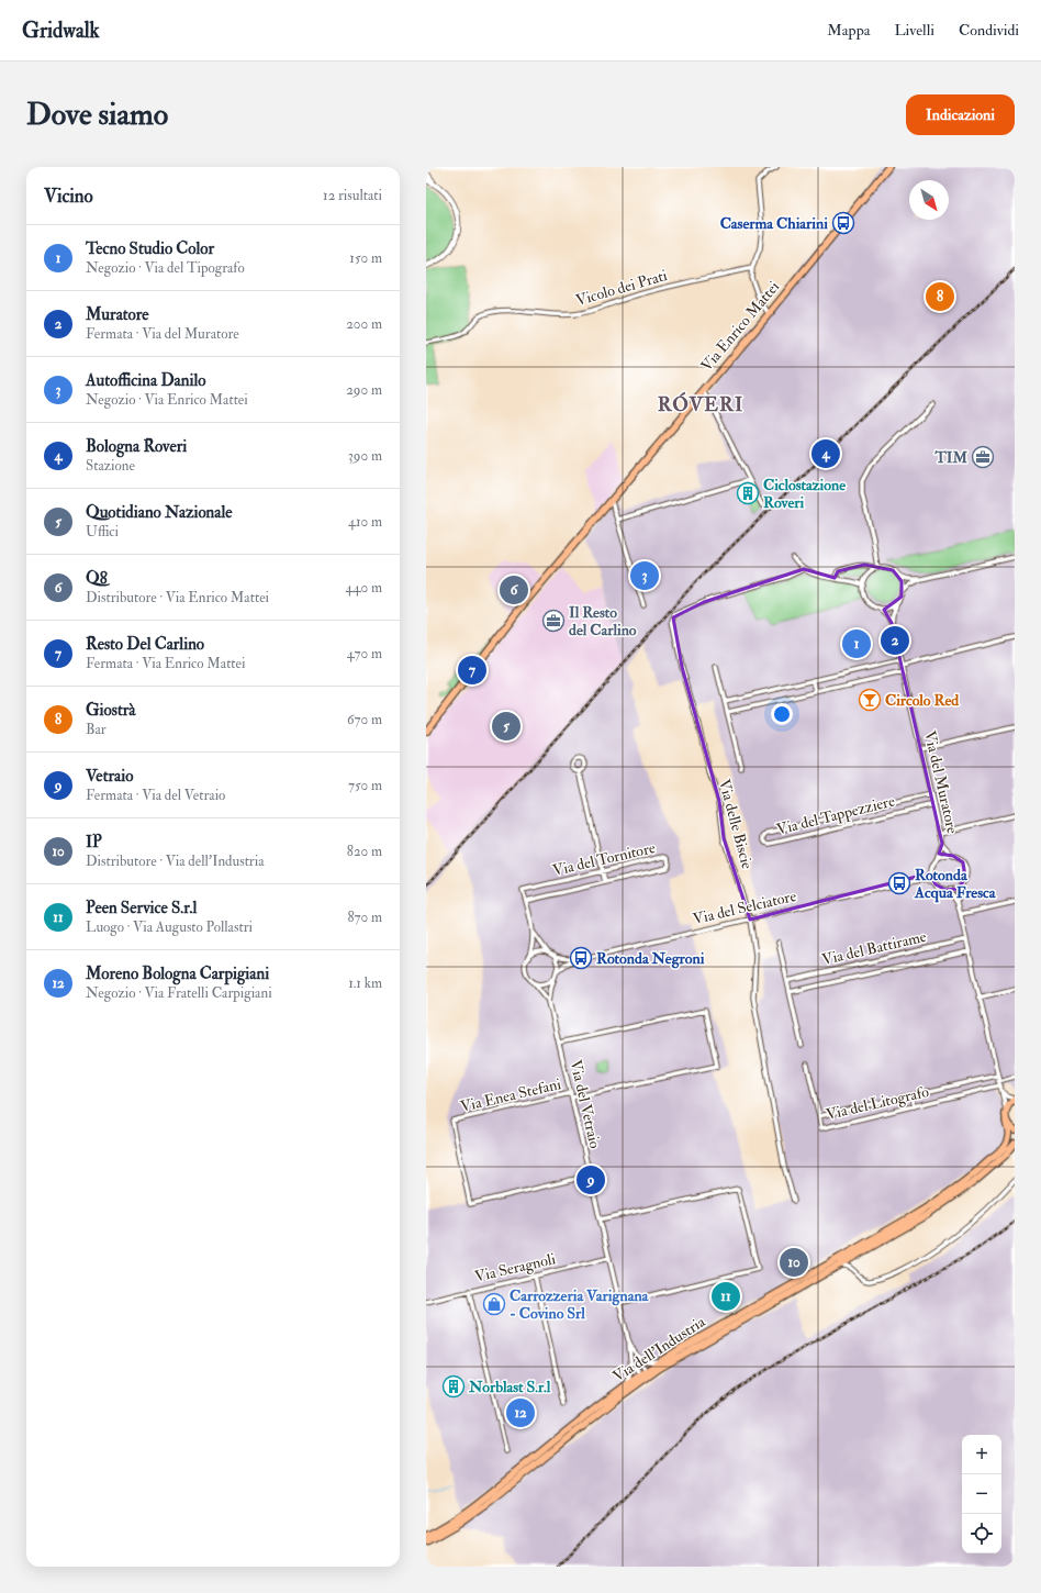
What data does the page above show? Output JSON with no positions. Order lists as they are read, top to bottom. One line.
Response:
{"streets":{"main road":["Via Enrico Mattei","Via dell'Industria"],"street":["Vicolo dei Prati","Via del Muratore","Via del Tappezziere","Via delle Biscie","Via del Tornitore","Via del Selciatore","Via del Battirame","Via Enea Stefani","Via del Litografo","Via del Vetraio","Via Seragnoli"]},"crossings":[["Via del Muratore","Via del Tappezziere"],["Via del Muratore","Via del Selciatore"],["Via delle Biscie","Via del Selciatore"],["Via del Selciatore","Via del Vetraio"],["Via Enea Stefani","Via del Vetraio"],["Via del Vetraio","Via Seragnoli"],["Via del Vetraio","Via dell'Industria"]],"districts":["RÓVERI"],"places":{"bus stop":["Caserma Chiarini","Rotonda Acqua Fresca","Rotonda Negroni"],"office":["TIM","Il Resto del Carlino"],"building":["Ciclostazione Roveri","Norblast S.r.l"],"bar":["Circolo Red"],"shop":["Carrozzeria Varignana - Covino Srl"]},"north":"bottom right","page":{"header":"Gridwalk","nav":["Mappa","Livelli","Condividi"],"buttons":"Indicazioni","title":"Dove siamo","heading":["Vicino","12 risultati"],"list":[{"mark":"1","name":"Tecno Studio Color","note":"Negozio · Via del Tipografo","value":"150 m"},{"mark":"2","name":"Muratore","note":"Fermata · Via del Muratore","value":"200 m"},{"mark":"3","name":"Autofficina Danilo","note":"Negozio · Via Enrico Mattei","value":"290 m"},{"mark":"4","name":"Bologna Roveri","note":"Stazione","value":"390 m"},{"mark":"5","name":"Quotidiano Nazionale","note":"Uffici","value":"410 m"},{"mark":"6","name":"Q8","note":"Distributore · Via Enrico Mattei","value":"440 m"},{"mark":"7","name":"Resto Del Carlino","note":"Fermata · Via Enrico Mattei","value":"470 m"},{"mark":"8","name":"Giostrà","note":"Bar","value":"670 m"},{"mark":"9","name":"Vetraio","note":"Fermata · Via del Vetraio","value":"750 m"},{"mark":"10","name":"IP","note":"Distributore · Via dell'Industria","value":"820 m"},{"mark":"11","name":"Peen Service S.r.l","note":"Luogo · Via Augusto Pollastri","value":"870 m"},{"mark":"12","name":"Moreno Bologna Carpigiani","note":"Negozio · Via Fratelli Carpigiani","value":"1.1 km"}],"pins":["8","4","3","6","2","1","7","5","9","10","11","12"],"map_buttons":["+","−"]}}
